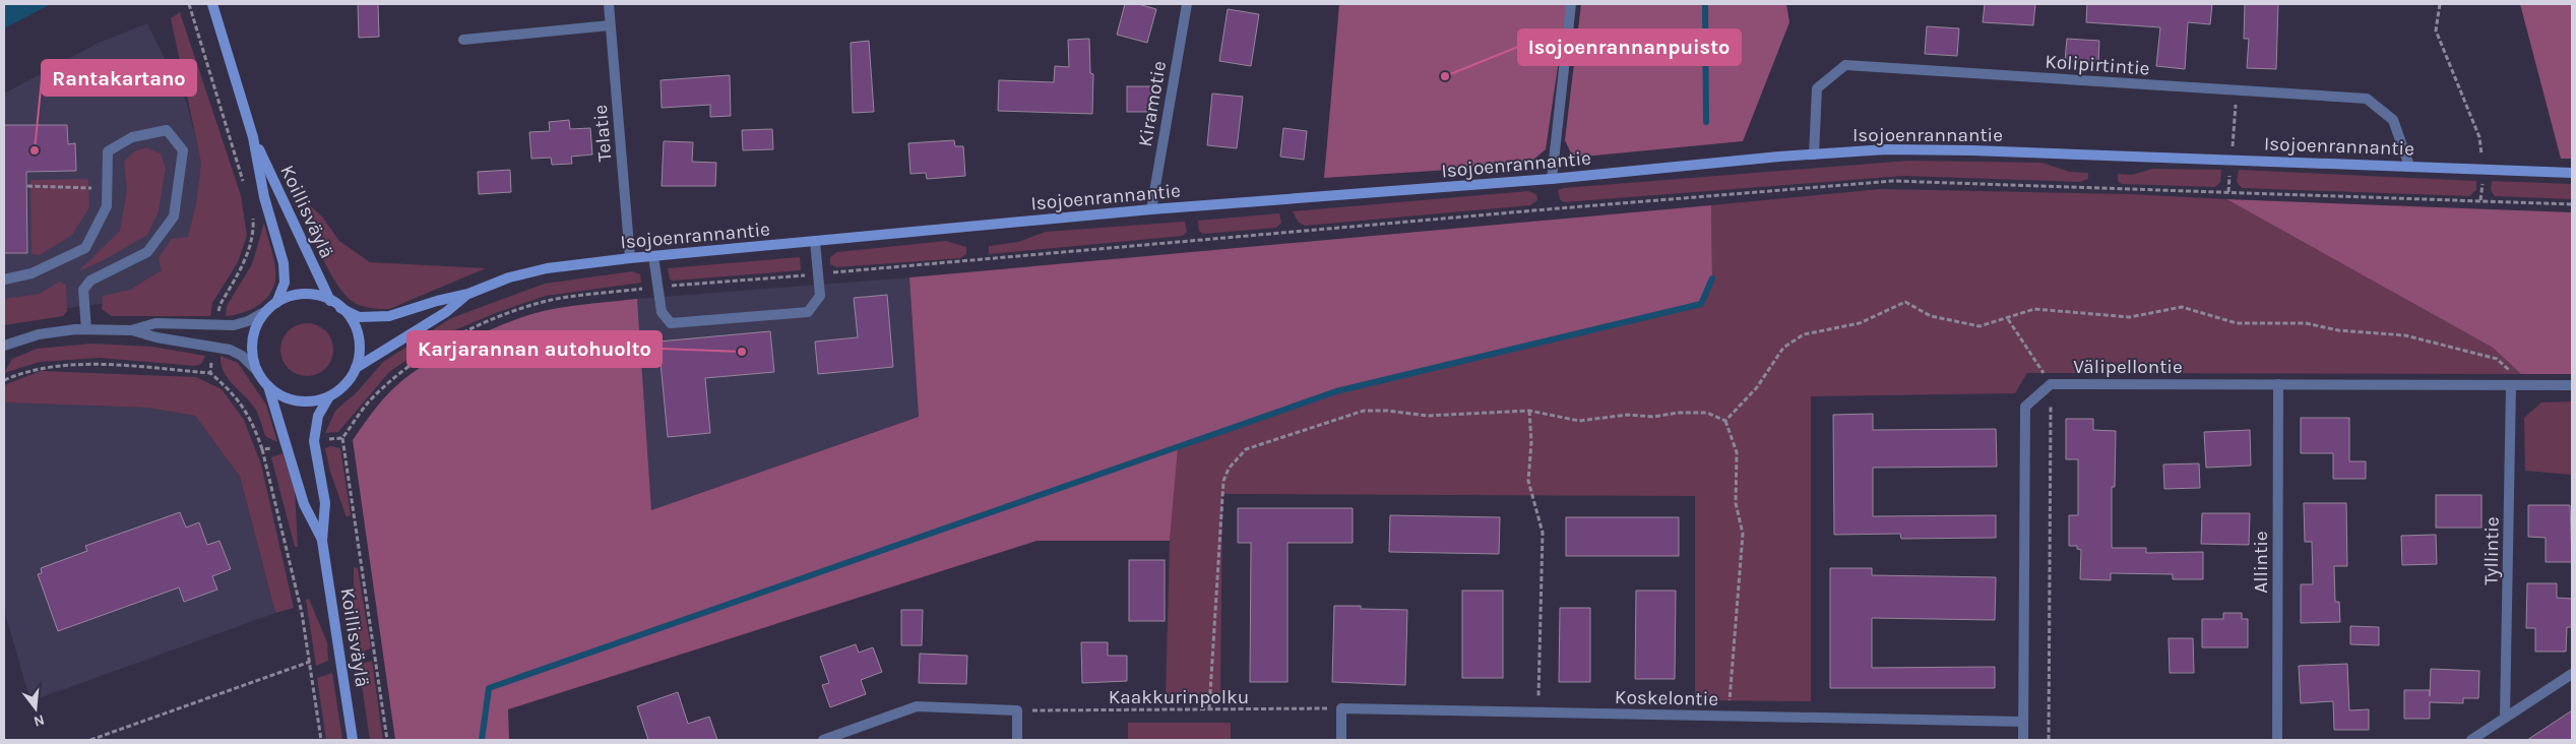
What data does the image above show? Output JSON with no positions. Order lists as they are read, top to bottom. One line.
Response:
{"streets":{"street":["Kolipirtintie","Kiramotie","Telatie","Isojoenrannantie","Koillisväylä","Välipellontie","Tyllintie","Allintie","Koskelontie"],"path":["Kaakkurinpolku"]},"crossings":[["Kolipirtintie","Isojoenrannantie"],["Kiramotie","Isojoenrannantie"],["Telatie","Isojoenrannantie"],["Isojoenrannantie","Koillisväylä"],["Välipellontie","Tyllintie"],["Välipellontie","Allintie"],["Välipellontie","Koskelontie"],["Kaakkurinpolku","Koskelontie"]],"places":["Isojoenrannanpuisto","Rantakartano","Karjarannan autohuolto"],"north":"bottom"}
